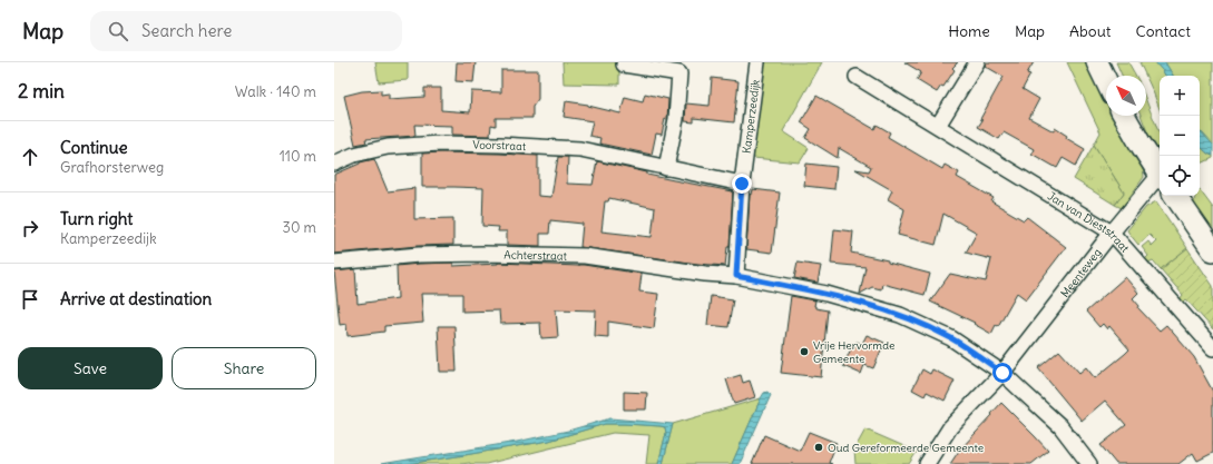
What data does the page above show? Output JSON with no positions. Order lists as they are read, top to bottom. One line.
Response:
{"streets":{"street":["Kamperzeedijk","Voorstraat","Jan van Dieststraat","Achterstraat","Meenteweg"]},"crossings":[["Kamperzeedijk","Voorstraat"],["Kamperzeedijk","Achterstraat"],["Jan van Dieststraat","Meenteweg"],["Achterstraat","Meenteweg"]],"places":["Vrije Hervormde Gemeente","Oud Gereformeerde Gemeente"],"north":"top left","page":{"header":"Map","search":"Search here","nav":["Home","Map","About","Contact"],"heading":["2 min","Walk · 140 m"],"map_buttons":["+","−"],"list":[["Continue","Grafhorsterweg","110 m"],["Turn right","Kamperzeedijk","30 m"],"Arrive at destination"],"buttons":["Save","Share"]}}
